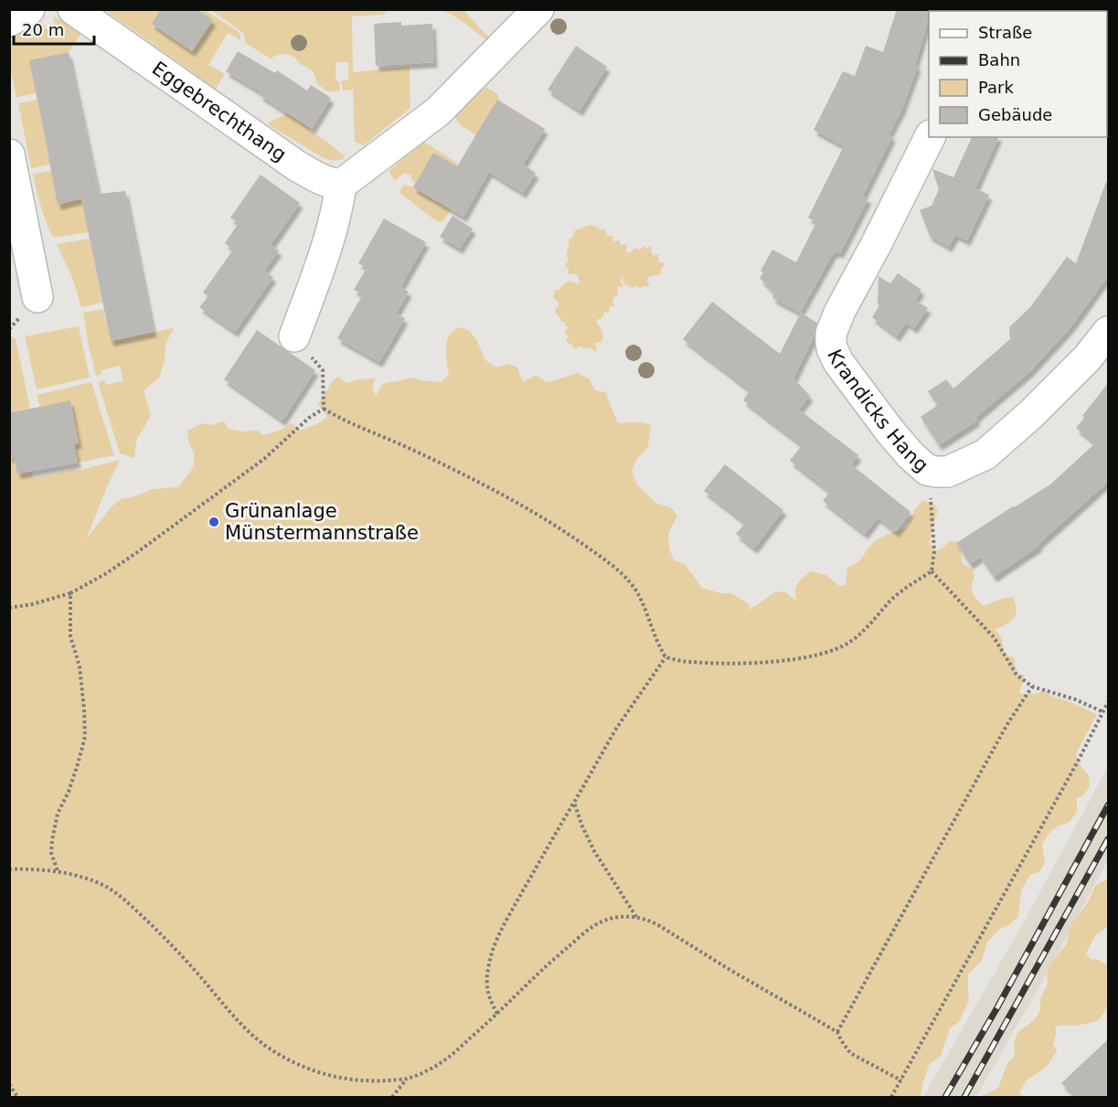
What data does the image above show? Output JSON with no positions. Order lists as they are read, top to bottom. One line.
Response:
{"streets":{"street":["Eggebrechthang","Krandicks Hang"]},"places":["Grünanlage Münstermannstraße"],"legend":["Straße","Bahn","Park","Gebäude"],"scale_bar":"20 m"}
